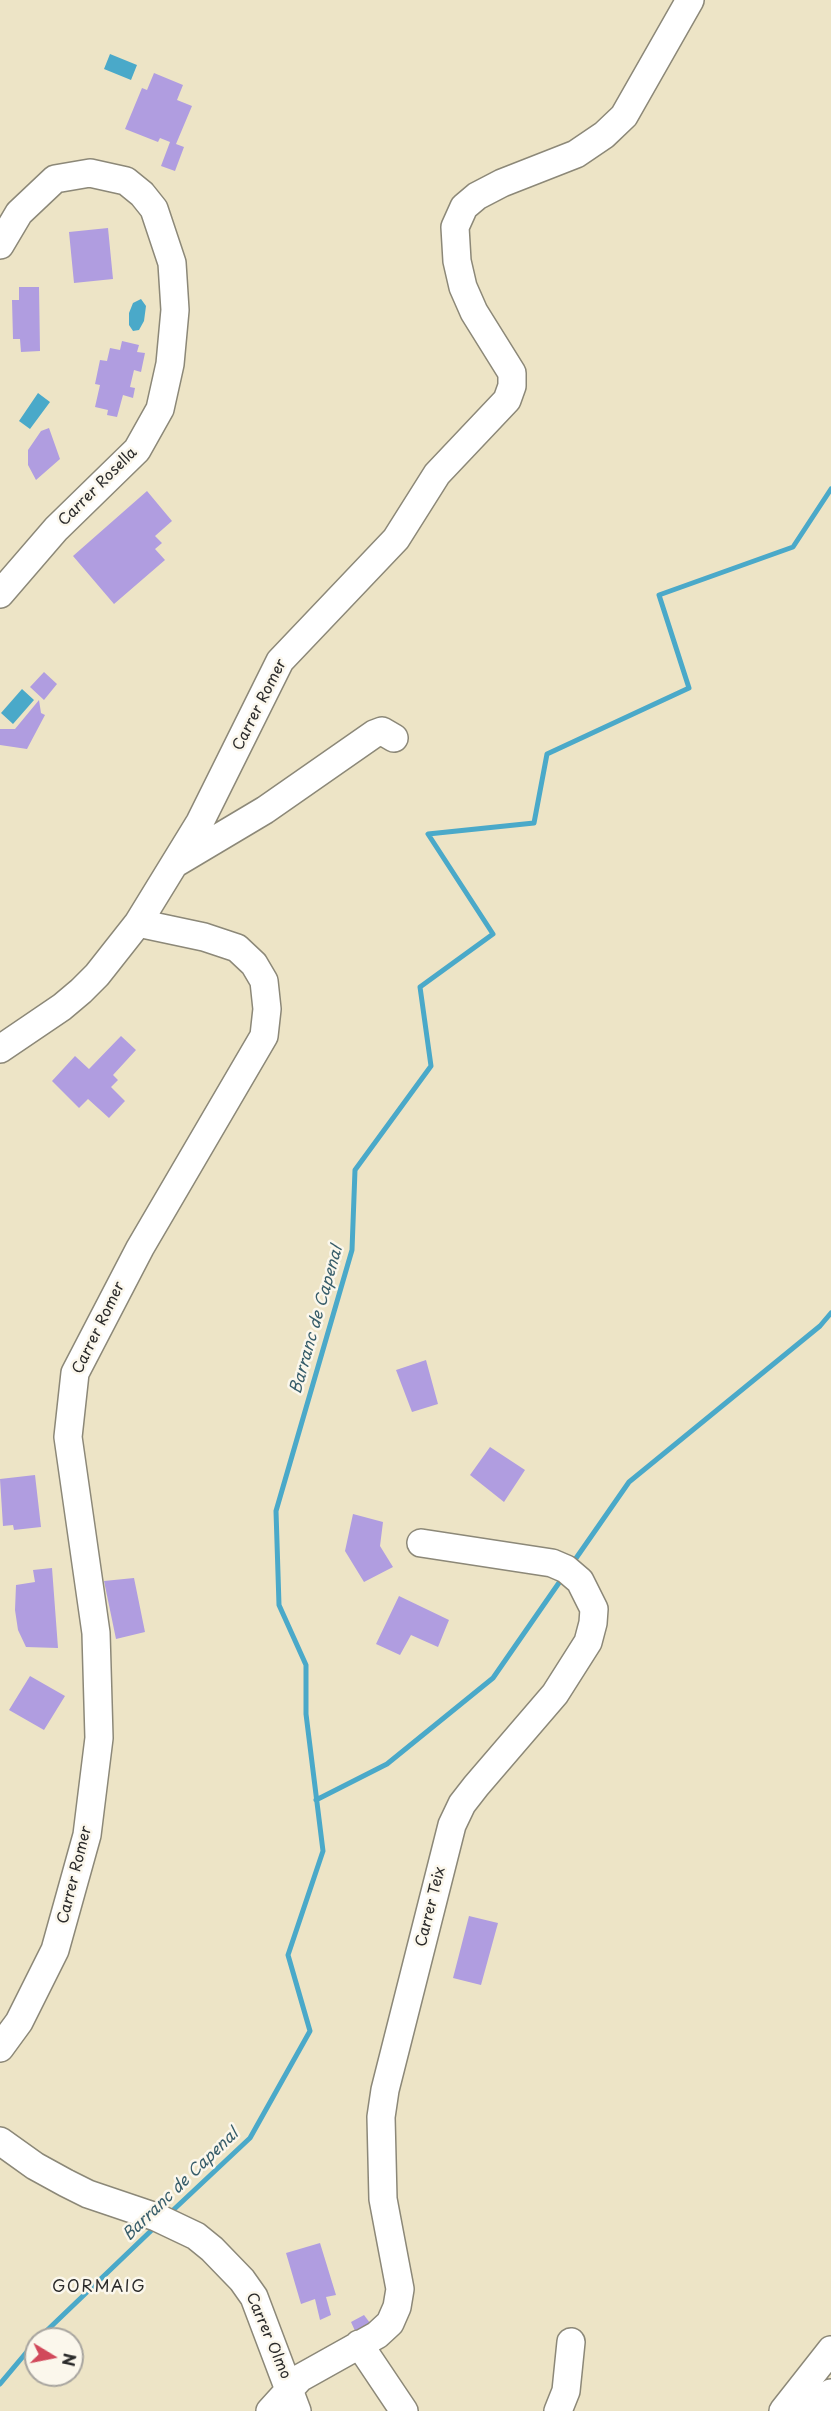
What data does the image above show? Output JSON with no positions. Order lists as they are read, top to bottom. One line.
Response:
{"streets":{"street":["Carrer Rosella","Carrer Romer","Carrer Teix","Carrer Olmo"]},"crossings":[["Carrer Teix","Carrer Olmo"]],"districts":["GORMAIG"],"water":["Barranc de Capenal"],"north":"right"}
